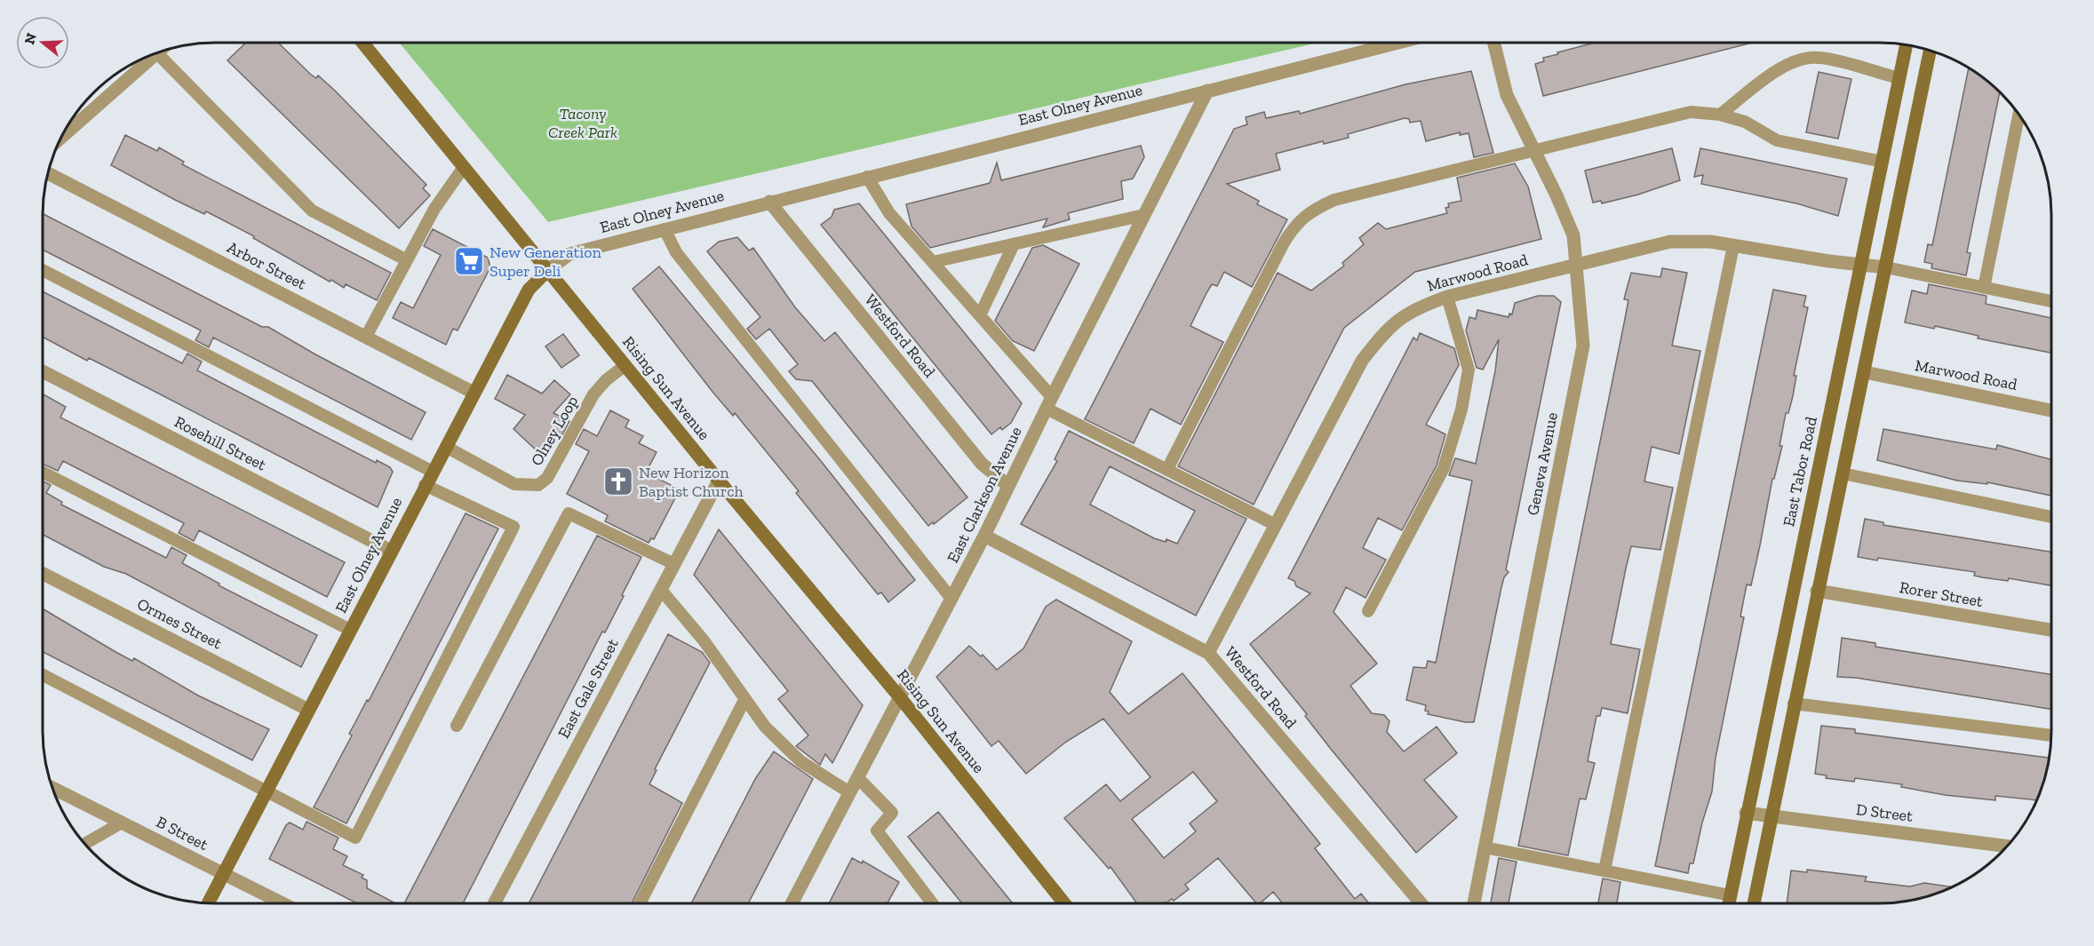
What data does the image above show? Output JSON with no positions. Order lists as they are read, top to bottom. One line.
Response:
{"streets":{"street":["East Olney Avenue","Arbor Street","Marwood Road","Westford Road","Rising Sun Avenue","Rosehill Street","Geneva Avenue","East Tabor Road","East Clarkson Avenue","Rorer Street","Ormes Street","East Gale Street","D Street","B Street"],"lane":["Olney Loop"]},"crossings":[["East Olney Avenue","Arbor Street"],["East Olney Avenue","Westford Road"],["East Olney Avenue","Rising Sun Avenue"],["East Olney Avenue","Olney Loop"],["East Olney Avenue","Rosehill Street"],["East Olney Avenue","East Clarkson Avenue"],["East Olney Avenue","Ormes Street"],["East Olney Avenue","B Street"],["Marwood Road","Westford Road"],["Marwood Road","Geneva Avenue"],["Marwood Road","East Tabor Road"],["Westford Road","East Clarkson Avenue"],["Rising Sun Avenue","Olney Loop"],["Rising Sun Avenue","East Clarkson Avenue"],["Rising Sun Avenue","East Gale Street"],["East Tabor Road","D Street"]],"parks":["Tacony Creek Park"],"places":{"supermarket":["New Generation Super Deli"],"church":["New Horizon Baptist Church"]},"north":"left"}
